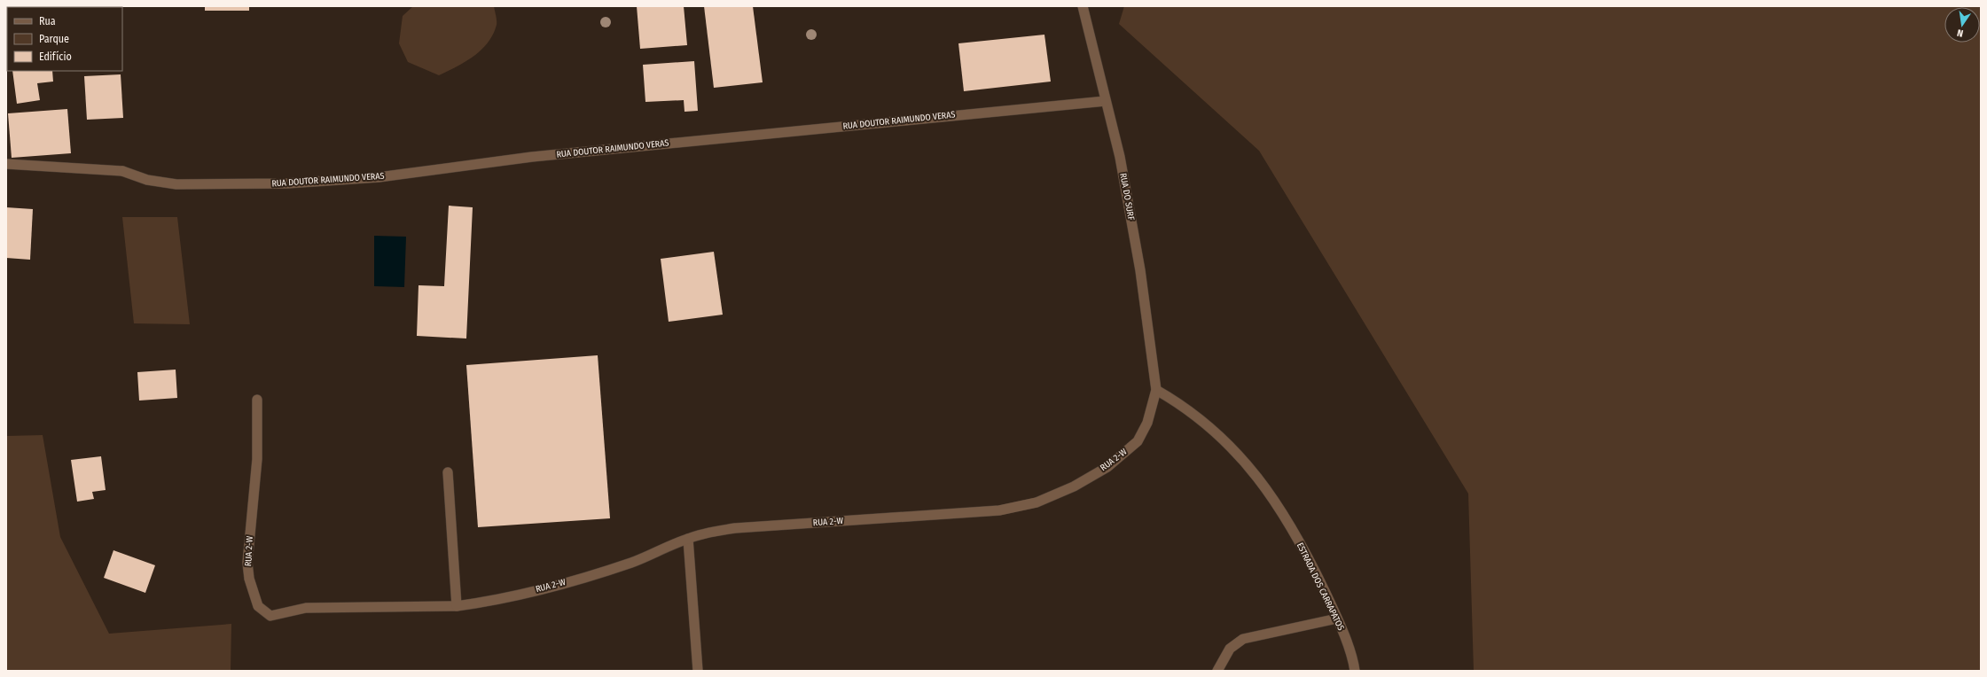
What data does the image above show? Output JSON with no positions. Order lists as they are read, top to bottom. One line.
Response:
{"streets":{"street":["RUA DOUTOR RAIMUNDO VERAS","RUA DO SURF","RUA 2-W","ESTRADA DOS CARRAPATOS"]},"crossings":[["RUA DOUTOR RAIMUNDO VERAS","RUA DO SURF"],["RUA DO SURF","RUA 2-W"],["RUA DO SURF","ESTRADA DOS CARRAPATOS"],["RUA 2-W","ESTRADA DOS CARRAPATOS"]],"legend":["Rua","Parque","Edifício"],"north":"bottom"}
